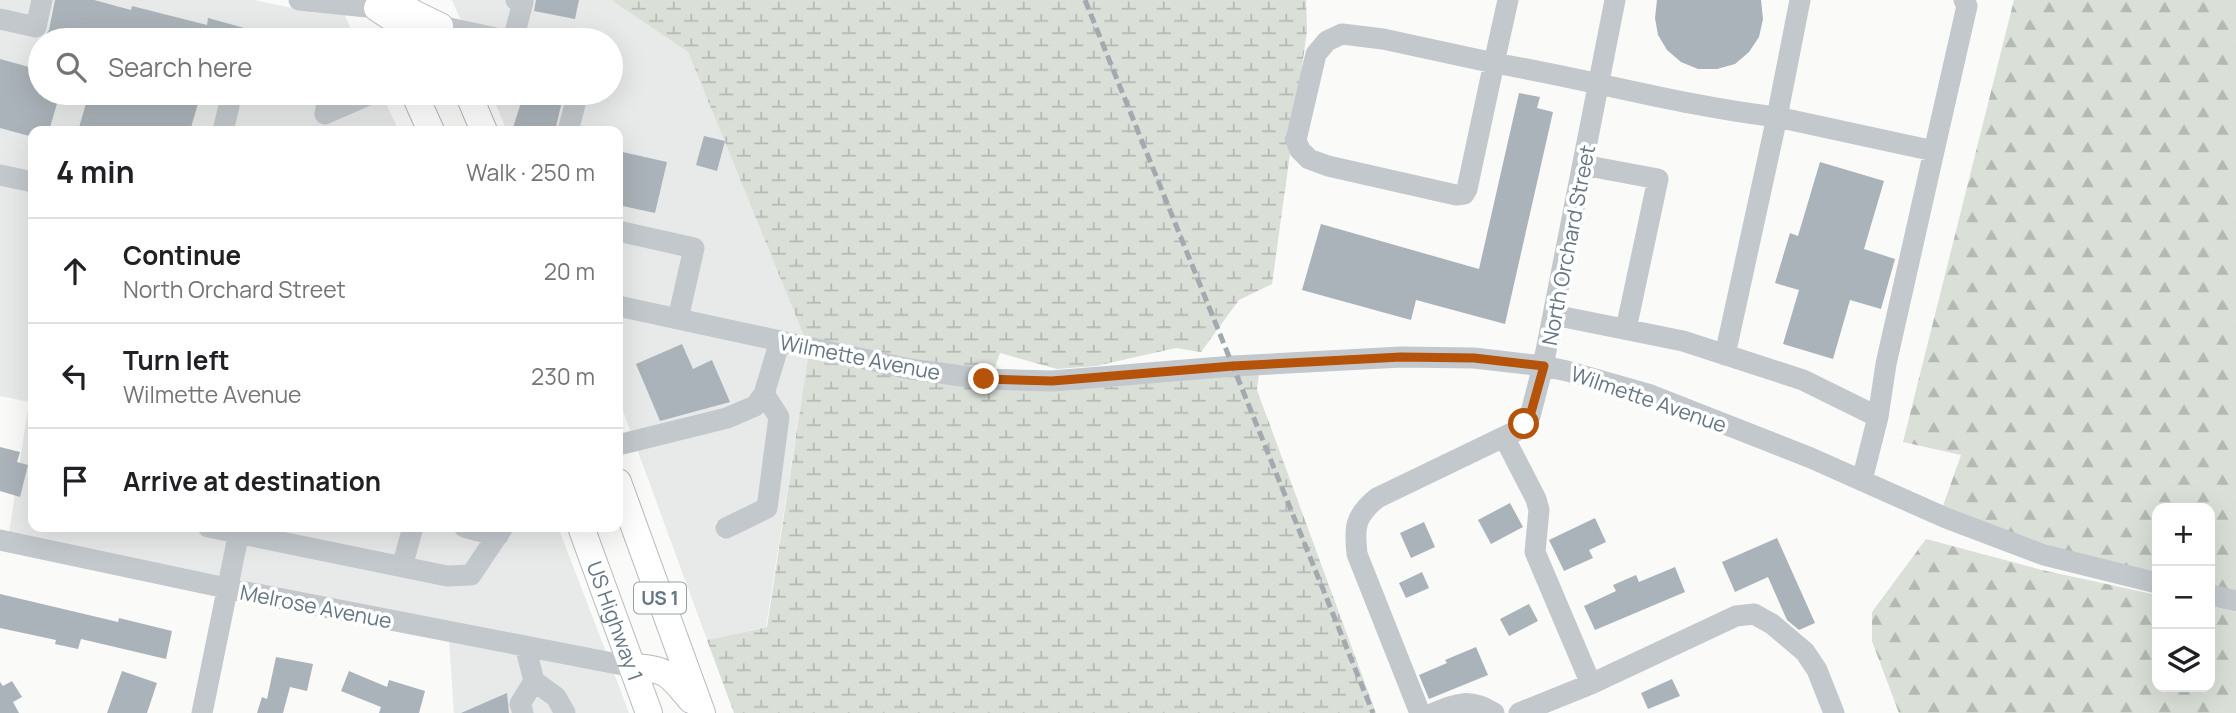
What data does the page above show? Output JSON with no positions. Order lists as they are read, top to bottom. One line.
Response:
{"streets":{"main road":["US 1","US Highway 1"],"street":["North Orchard Street","Wilmette Avenue","Melrose Avenue"]},"crossings":[["North Orchard Street","Wilmette Avenue"],["Melrose Avenue","US Highway 1"]],"page":{"search":"Search here","heading":["4 min","Walk · 250 m"],"list":[["Continue","North Orchard Street","20 m"],["Turn left","Wilmette Avenue","230 m"],"Arrive at destination"],"map_buttons":["+","−"]}}
